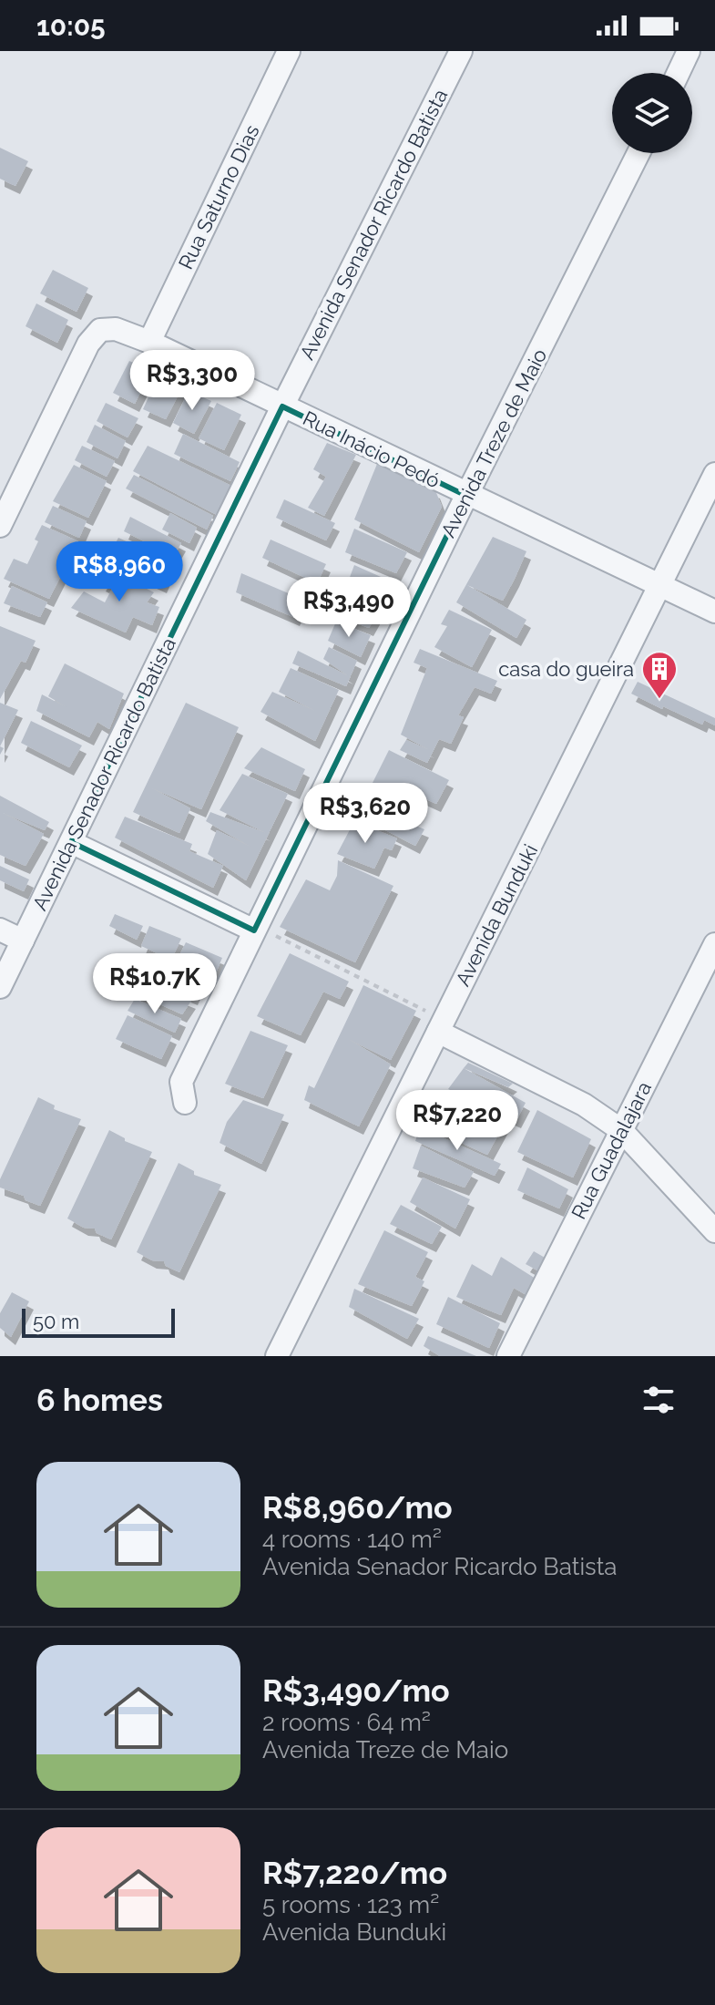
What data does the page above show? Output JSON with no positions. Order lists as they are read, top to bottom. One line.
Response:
{"streets":{"street":["Rua Saturno Dias","Avenida Senador Ricardo Batista","Avenida Treze de Maio","Rua Inácio Pedó","Avenida Bunduki","Rua Guadalajara"]},"crossings":[["Rua Saturno Dias","Rua Inácio Pedó"],["Avenida Senador Ricardo Batista","Rua Inácio Pedó"],["Avenida Treze de Maio","Rua Inácio Pedó"],["Rua Inácio Pedó","Avenida Bunduki"]],"places":{"building":["casa do gueira"]},"scale_bar":"50 m","page":{"status":"10:05","price":["R$3,300","R$8,960","R$3,490","R$3,620","R$10.7K","R$7,220"],"scale":"50 m","heading":"6 homes","list":[{"name":"R$8,960/mo","note":"4 rooms · 140 m² · Avenida Senador Ricardo Batista"},{"name":"R$3,490/mo","note":"2 rooms · 64 m² · Avenida Treze de Maio"},{"name":"R$7,220/mo","note":"5 rooms · 123 m² · Avenida Bunduki"}]}}
